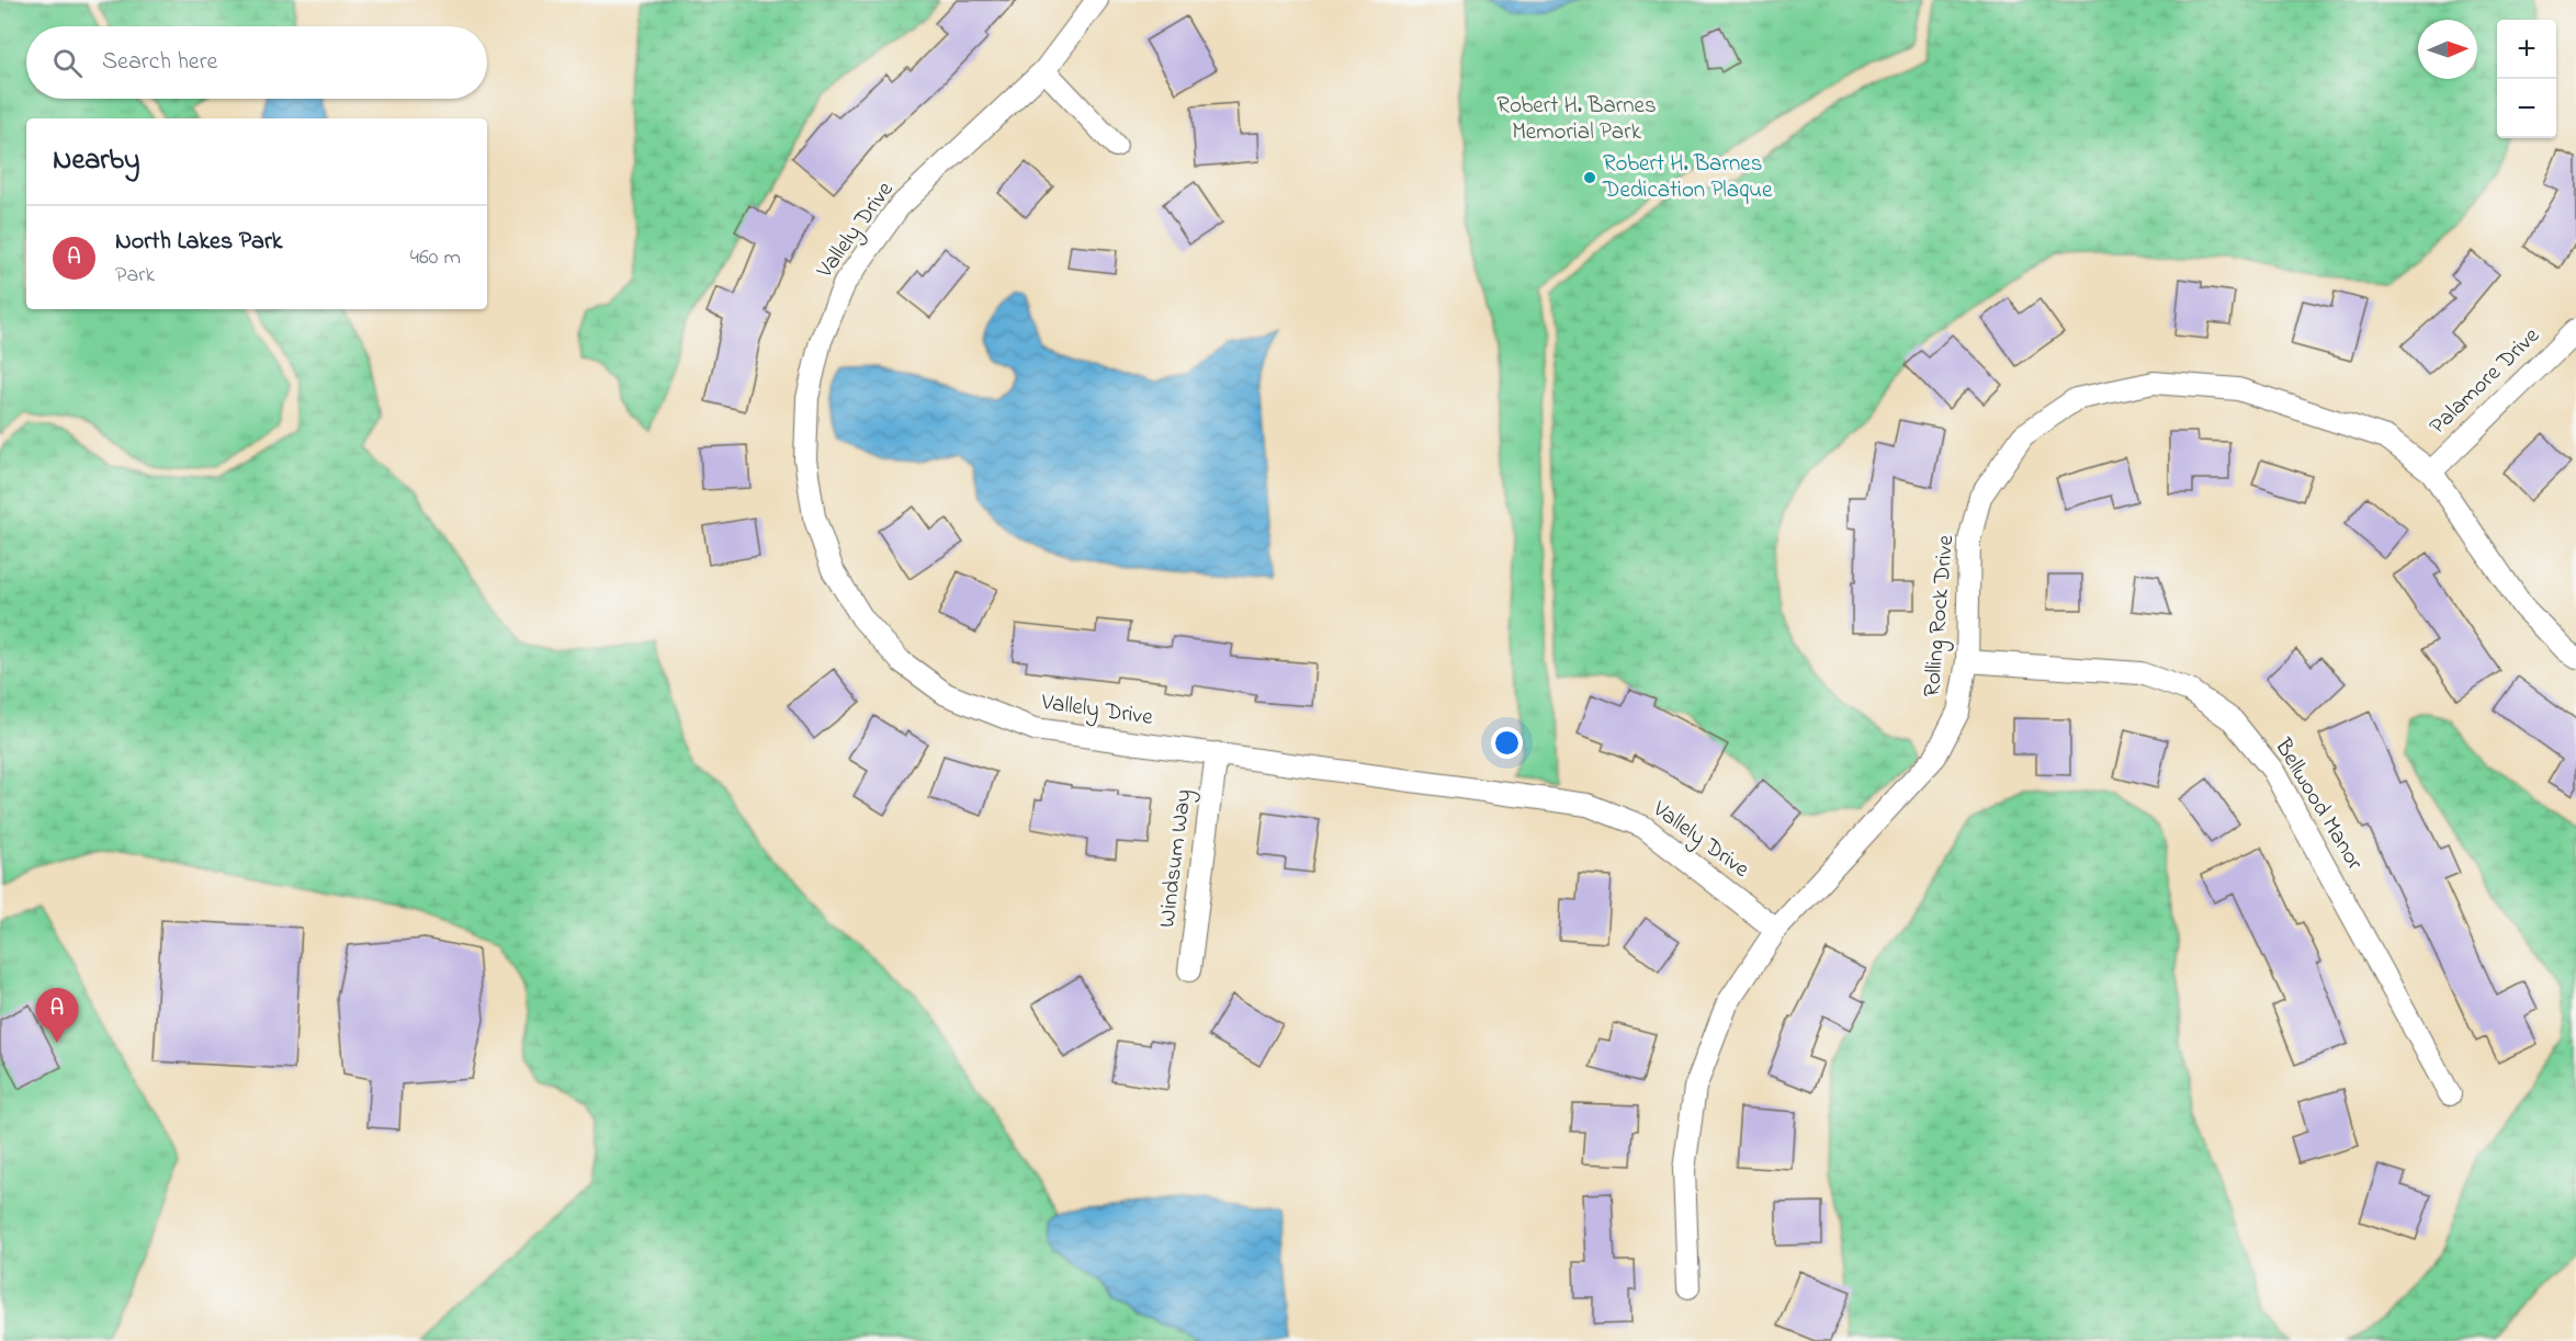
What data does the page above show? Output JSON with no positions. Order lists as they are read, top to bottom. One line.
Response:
{"streets":{"street":["Vallely Drive","Palamore Drive","Rolling Rock Drive","Bellwood Manor","Windsum Way"]},"crossings":[["Vallely Drive","Rolling Rock Drive"],["Vallely Drive","Windsum Way"],["Palamore Drive","Rolling Rock Drive"],["Rolling Rock Drive","Bellwood Manor"]],"parks":["Robert H. Barnes Memorial Park"],"places":["Robert H. Barnes Dedication Plaque"],"north":"right","page":{"map_buttons":["+","−"],"search":"Search here","heading":"Nearby","list":[{"mark":"A","name":"North Lakes Park","note":"Park","value":"460 m"}],"pins":"A"}}
